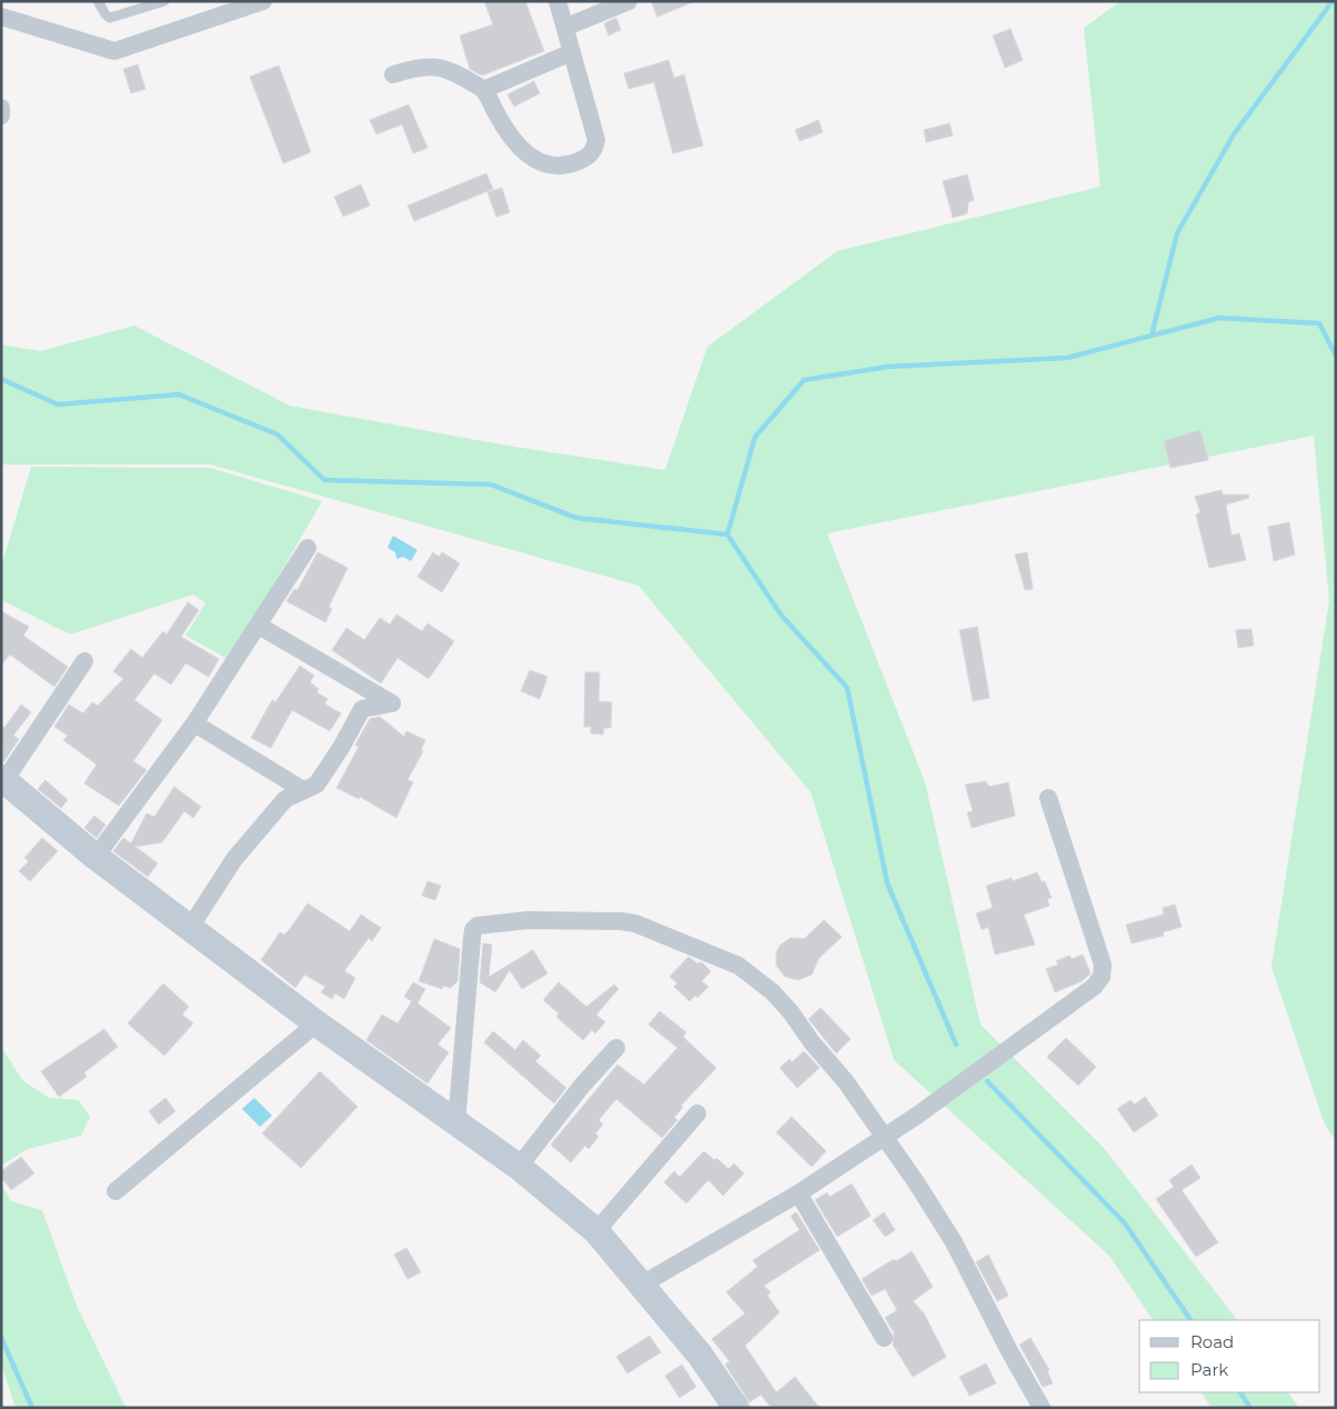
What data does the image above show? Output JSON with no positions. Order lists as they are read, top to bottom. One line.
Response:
{"legend":["Road","Park"]}
